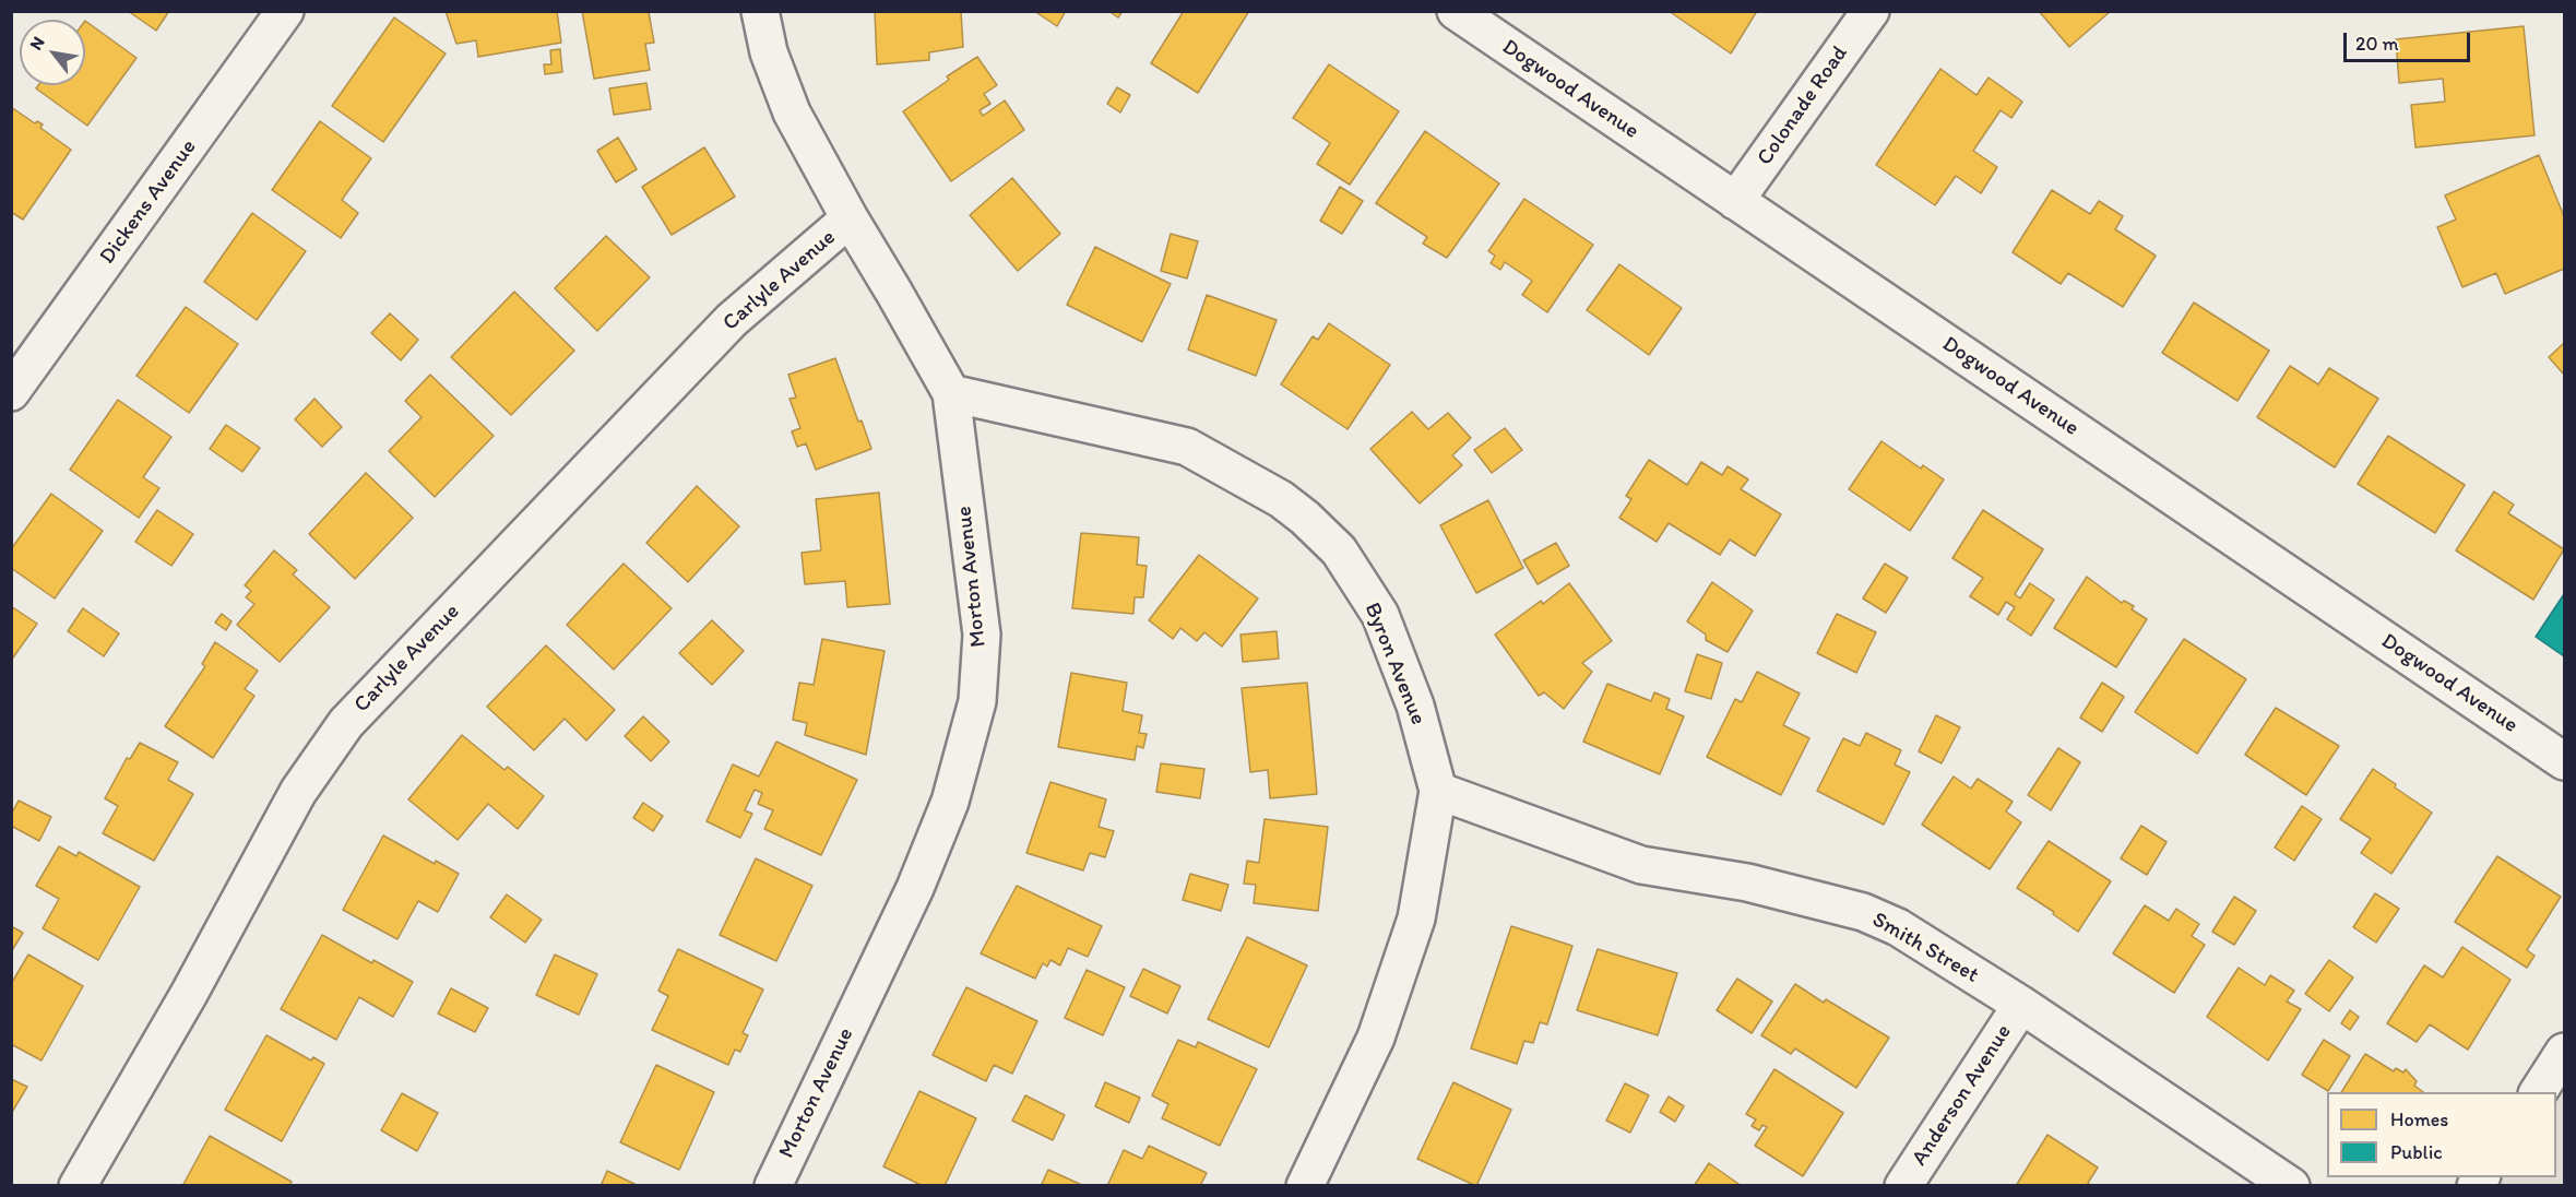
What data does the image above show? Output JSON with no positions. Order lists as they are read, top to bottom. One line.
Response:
{"streets":{"street":["Dogwood Avenue","Colonade Road","Dickens Avenue","Carlyle Avenue","Morton Avenue","Byron Avenue","Smith Street","Anderson Avenue"]},"crossings":[["Dogwood Avenue","Colonade Road"],["Carlyle Avenue","Morton Avenue"],["Morton Avenue","Byron Avenue"],["Byron Avenue","Smith Street"],["Smith Street","Anderson Avenue"]],"legend":["Homes","Public"],"scale_bar":"20 m","north":"top left"}
